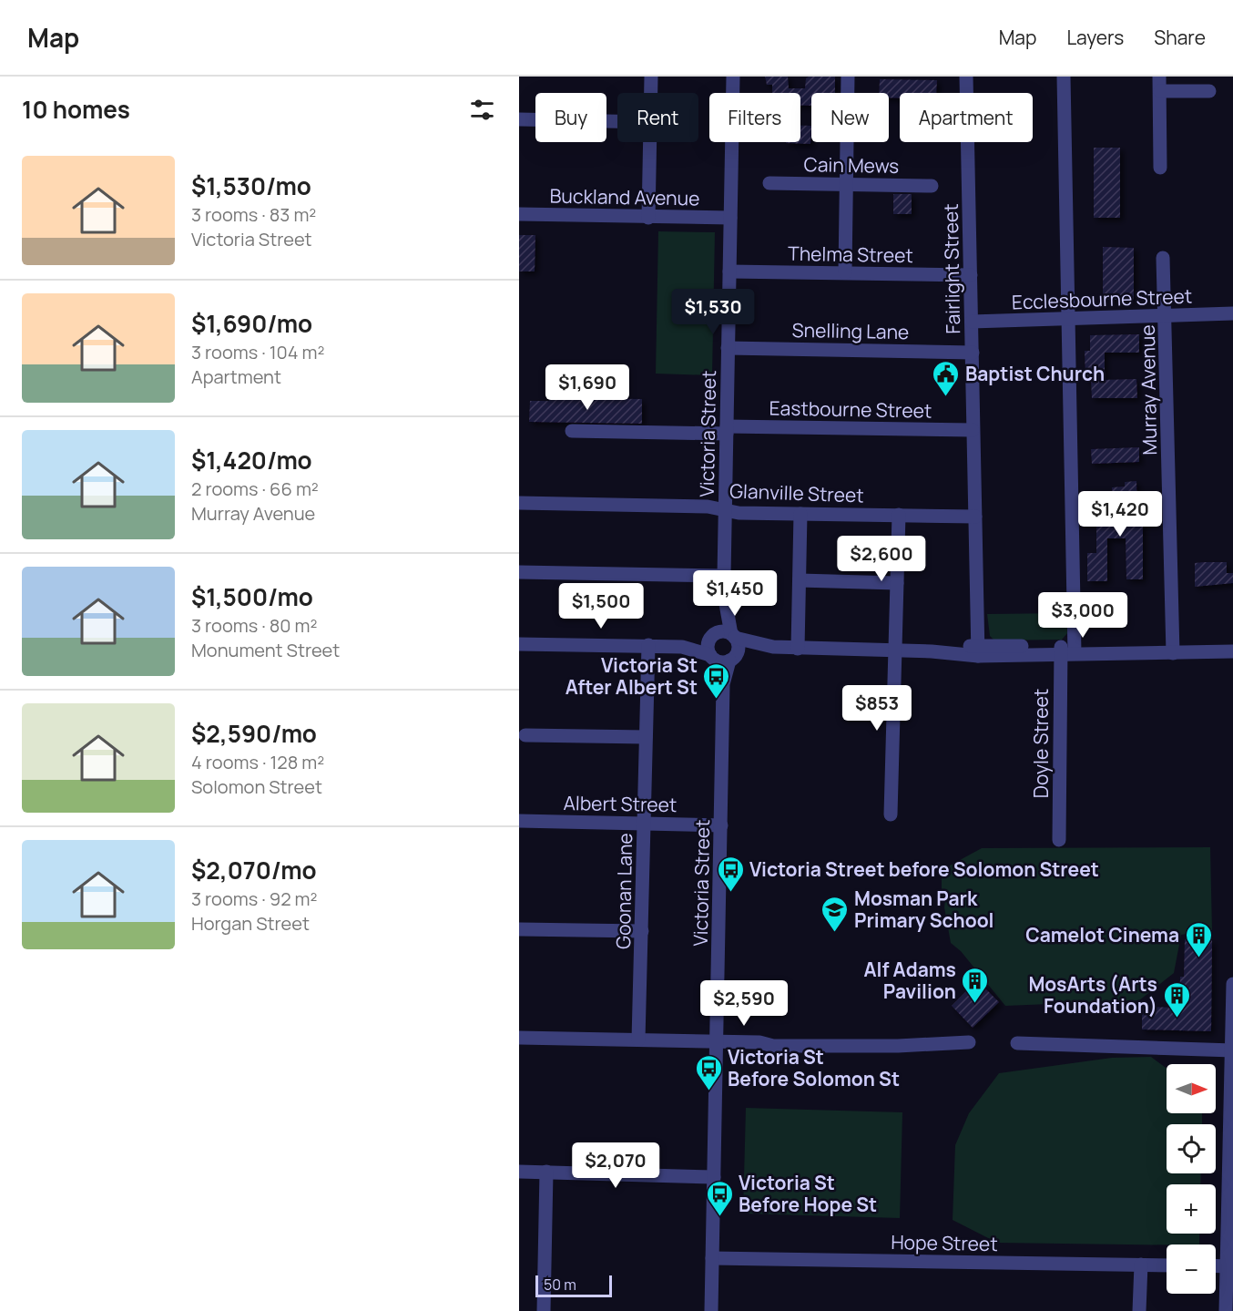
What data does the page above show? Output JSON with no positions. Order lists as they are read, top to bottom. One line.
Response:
{"streets":{"street":["Cain Mews","Buckland Avenue","Thelma Street","Fairlight Street","Ecclesbourne Street","Snelling Lane","Murray Avenue","Eastbourne Street","Victoria Street","Glanville Street","Doyle Street","Albert Street","Goonan Lane","Hope Street"]},"crossings":[["Buckland Avenue","Victoria Street"],["Thelma Street","Fairlight Street"],["Thelma Street","Victoria Street"],["Fairlight Street","Ecclesbourne Street"],["Fairlight Street","Snelling Lane"],["Fairlight Street","Eastbourne Street"],["Fairlight Street","Glanville Street"],["Ecclesbourne Street","Murray Avenue"],["Ecclesbourne Street","Doyle Street"],["Snelling Lane","Victoria Street"],["Eastbourne Street","Victoria Street"],["Victoria Street","Glanville Street"],["Victoria Street","Albert Street"],["Victoria Street","Hope Street"],["Albert Street","Goonan Lane"]],"places":{"public building":["Baptist Church"],"bus stop":["Victoria St After Albert St","Victoria Street before Solomon Street","Victoria St Before Solomon St","Victoria St Before Hope St"],"school or university":["Mosman Park Primary School"],"building":["Camelot Cinema","Alf Adams Pavilion","MosArts (Arts Foundation)"]},"scale_bar":"50 m","north":"right","page":{"header":"Map","nav":["Map","Layers","Share"],"heading":"10 homes","chip":["Buy","Rent","Filters","New","Apartment"],"list":[{"name":"$1,530/mo","note":"3 rooms · 83 m² · Victoria Street"},{"name":"$1,690/mo","note":"3 rooms · 104 m² · Apartment"},{"name":"$1,420/mo","note":"2 rooms · 66 m² · Murray Avenue"},{"name":"$1,500/mo","note":"3 rooms · 80 m² · Monument Street"},{"name":"$2,590/mo","note":"4 rooms · 128 m² · Solomon Street"},{"name":"$2,070/mo","note":"3 rooms · 92 m² · Horgan Street"}],"price":["$1,530","$1,690","$1,420","$2,600","$1,450","$1,500","$3,000","$853","$2,590","$2,070"],"map_buttons":["+","−"],"scale":"50 m"}}
